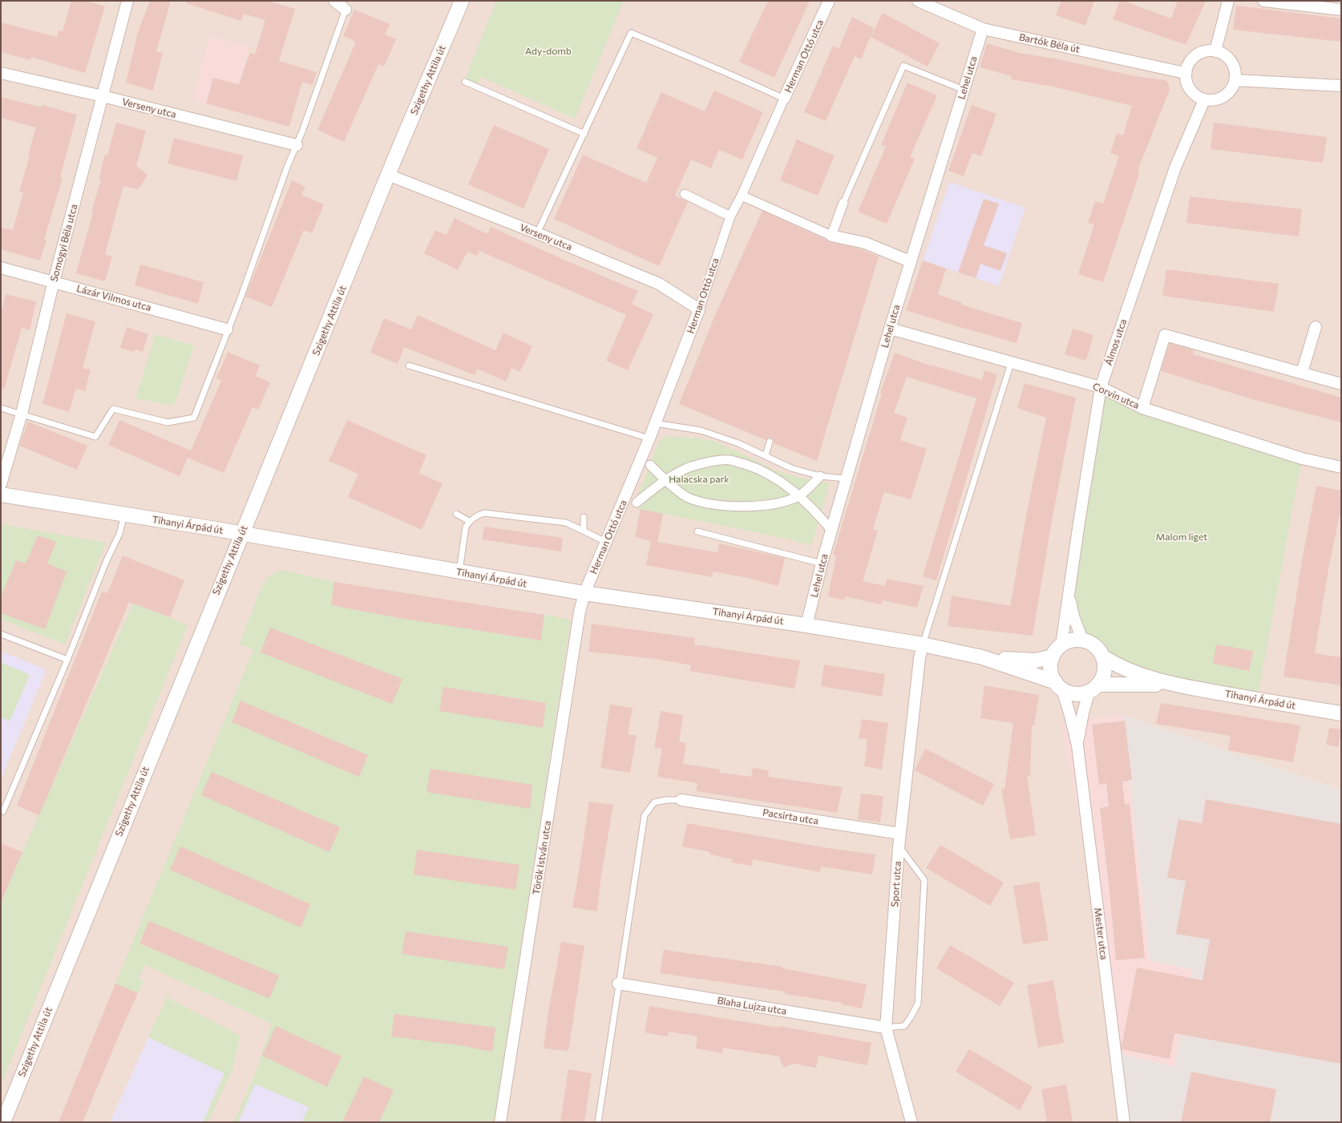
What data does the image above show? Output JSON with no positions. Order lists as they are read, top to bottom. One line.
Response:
{"streets":{"street":["Bartók Béla út","Herman Ottó utca","Lehel utca","Szigethy Attila út","Verseny utca","Somogyi Béla utca","Lázár Vilmos utca","Álmos utca","Corvin utca","Tihanyi Árpád út","Pacsirta utca","Török István utca","Sport utca","Mester utca","Blaha Lujza utca"]},"crossings":[["Bartók Béla út","Lehel utca"],["Bartók Béla út","Álmos utca"],["Herman Ottó utca","Verseny utca"],["Herman Ottó utca","Tihanyi Árpád út"],["Herman Ottó utca","Török István utca"],["Lehel utca","Corvin utca"],["Lehel utca","Tihanyi Árpád út"],["Szigethy Attila út","Verseny utca"],["Szigethy Attila út","Tihanyi Árpád út"],["Verseny utca","Somogyi Béla utca"],["Somogyi Béla utca","Lázár Vilmos utca"],["Álmos utca","Corvin utca"],["Álmos utca","Tihanyi Árpád út"],["Álmos utca","Mester utca"],["Tihanyi Árpád út","Török István utca"],["Tihanyi Árpád út","Sport utca"],["Tihanyi Árpád út","Mester utca"],["Pacsirta utca","Sport utca"],["Sport utca","Blaha Lujza utca"]],"parks":["Ady-domb","Halacska park","Malom liget"]}
